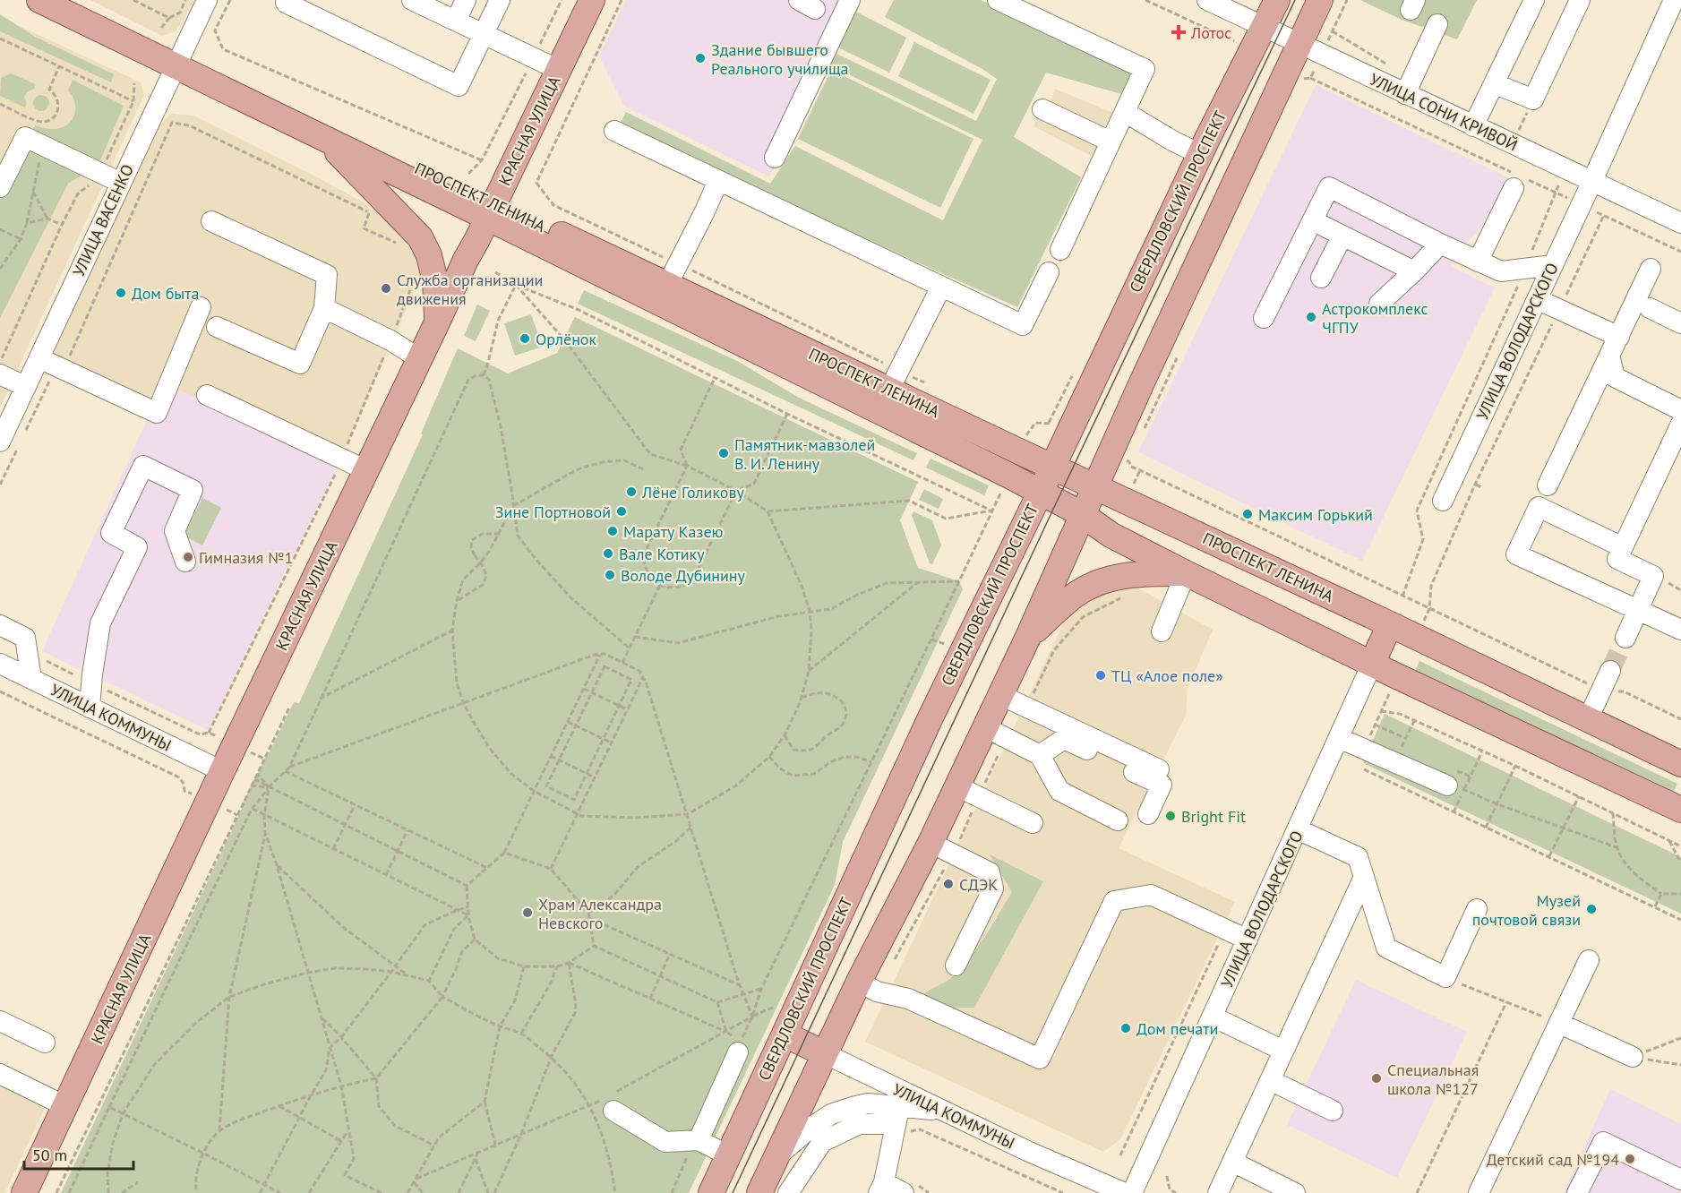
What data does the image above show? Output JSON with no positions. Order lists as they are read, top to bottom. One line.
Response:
{"streets":{"main road":["КРАСНАЯ УЛИЦА","ПРОСПЕКТ ЛЕНИНА","СВЕРДЛОВСКИЙ ПРОСПЕКТ","УЛИЦА ВОЛОДАРСКОГО","УЛИЦА КОММУНЫ"],"street":["УЛИЦА СОНИ КРИВОЙ","УЛИЦА ВАСЕНКО"]},"crossings":[["УЛИЦА СОНИ КРИВОЙ","СВЕРДЛОВСКИЙ ПРОСПЕКТ"],["УЛИЦА СОНИ КРИВОЙ","УЛИЦА ВОЛОДАРСКОГО"],["КРАСНАЯ УЛИЦА","ПРОСПЕКТ ЛЕНИНА"],["КРАСНАЯ УЛИЦА","УЛИЦА КОММУНЫ"],["ПРОСПЕКТ ЛЕНИНА","СВЕРДЛОВСКИЙ ПРОСПЕКТ"],["ПРОСПЕКТ ЛЕНИНА","УЛИЦА ВАСЕНКО"],["ПРОСПЕКТ ЛЕНИНА","УЛИЦА ВОЛОДАРСКОГО"],["СВЕРДЛОВСКИЙ ПРОСПЕКТ","УЛИЦА КОММУНЫ"]],"places":{"health":["Лотос"],"other":["Здание бывшего Реального училища","Служба организации движения","Дом быта","Астрокомплекс ЧГПУ","Орлёнок","Памятник-мавзолей В. И. Ленину","Лёне Голикову","Зине Портновой","Максим Горький","Марату Казею","Вале Котику","Гимназия №1","Володе Дубинину","ТЦ «Алое поле»","Bright Fit","СДЭК","Музей почтовой связи","Храм Александра Невского","Дом печати","Специальная школа №127","Детский сад №194"]},"scale_bar":"50 m"}
